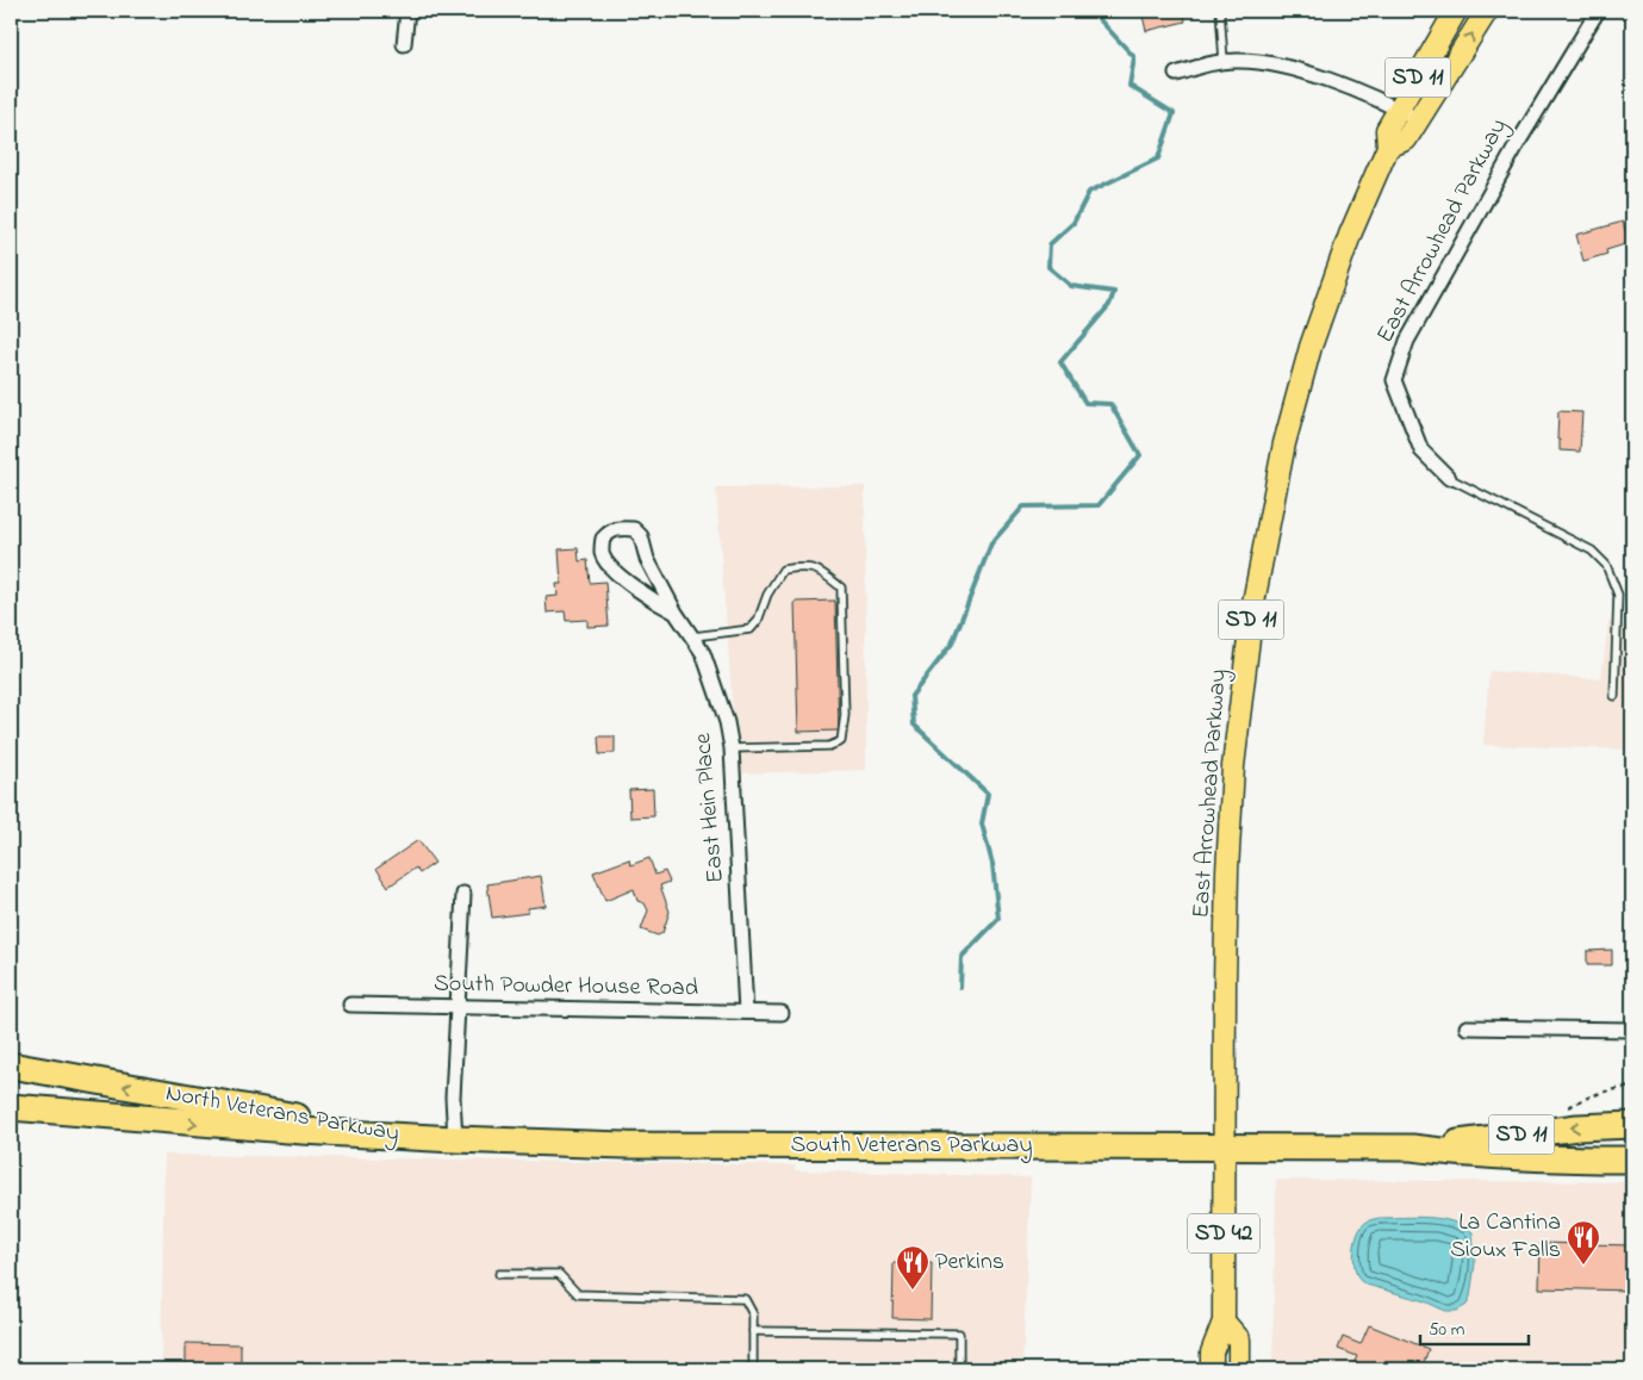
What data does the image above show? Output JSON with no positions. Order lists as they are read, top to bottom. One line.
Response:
{"streets":{"highway":["SD 11","North Veterans Parkway","South Veterans Parkway"],"main road":["East Arrowhead Parkway","SD 42"],"street":["East Hein Place","South Powder House Road"]},"crossings":[["SD 11","East Arrowhead Parkway"],["East Arrowhead Parkway","South Veterans Parkway"],["East Hein Place","South Powder House Road"],["North Veterans Parkway","South Veterans Parkway"]],"places":{"restaurant":["La Cantina Sioux Falls","Perkins"]},"scale_bar":"50 m"}
